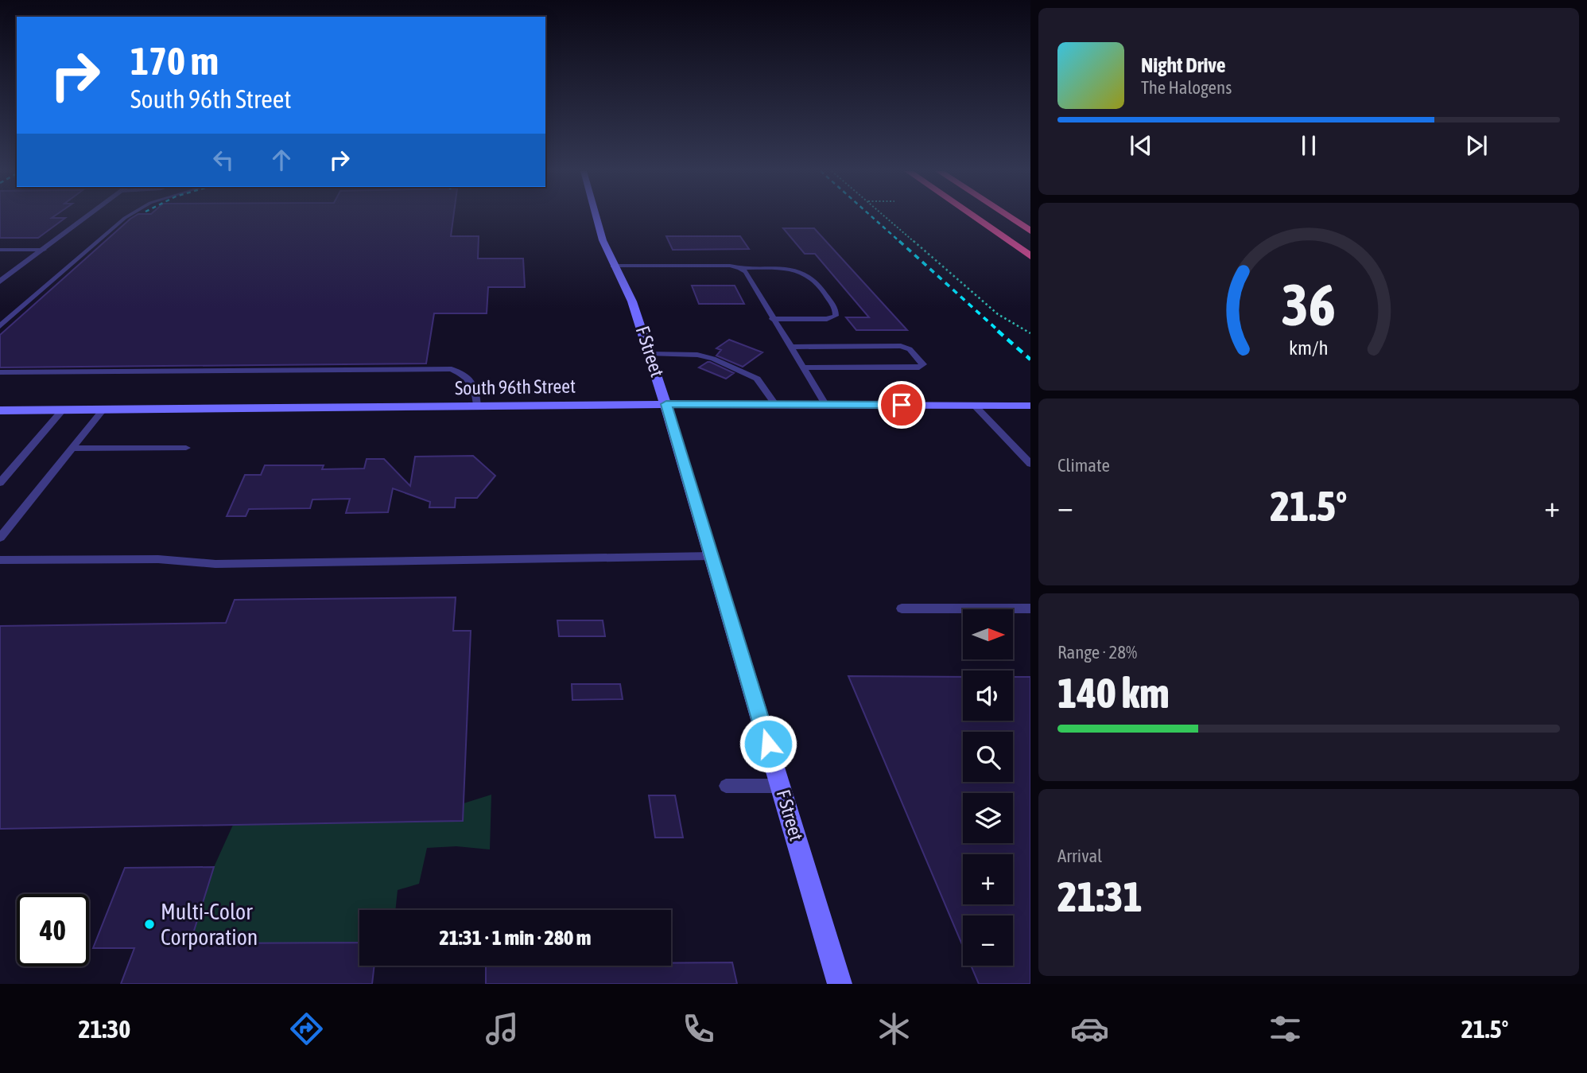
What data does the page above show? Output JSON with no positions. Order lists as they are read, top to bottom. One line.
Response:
{"streets":{"street":["F Street","South 96th Street"]},"crossings":[["F Street","South 96th Street"]],"places":["Multi-Color Corporation"],"north":"right","page":{"turn":["170 m","South 96th Street"],"song":["Night Drive","The Halogens"],"tile":["Climate",["Range · 28%","140 km"],["Arrival","21:31"]],"heat":["−","21.5°","+"],"map_buttons":["+","−"],"limit":"40","trip":"21:31 · 1 min · 280 m","tabs":["21:30","21.5°"],"gauge":["36","km/h"]}}
